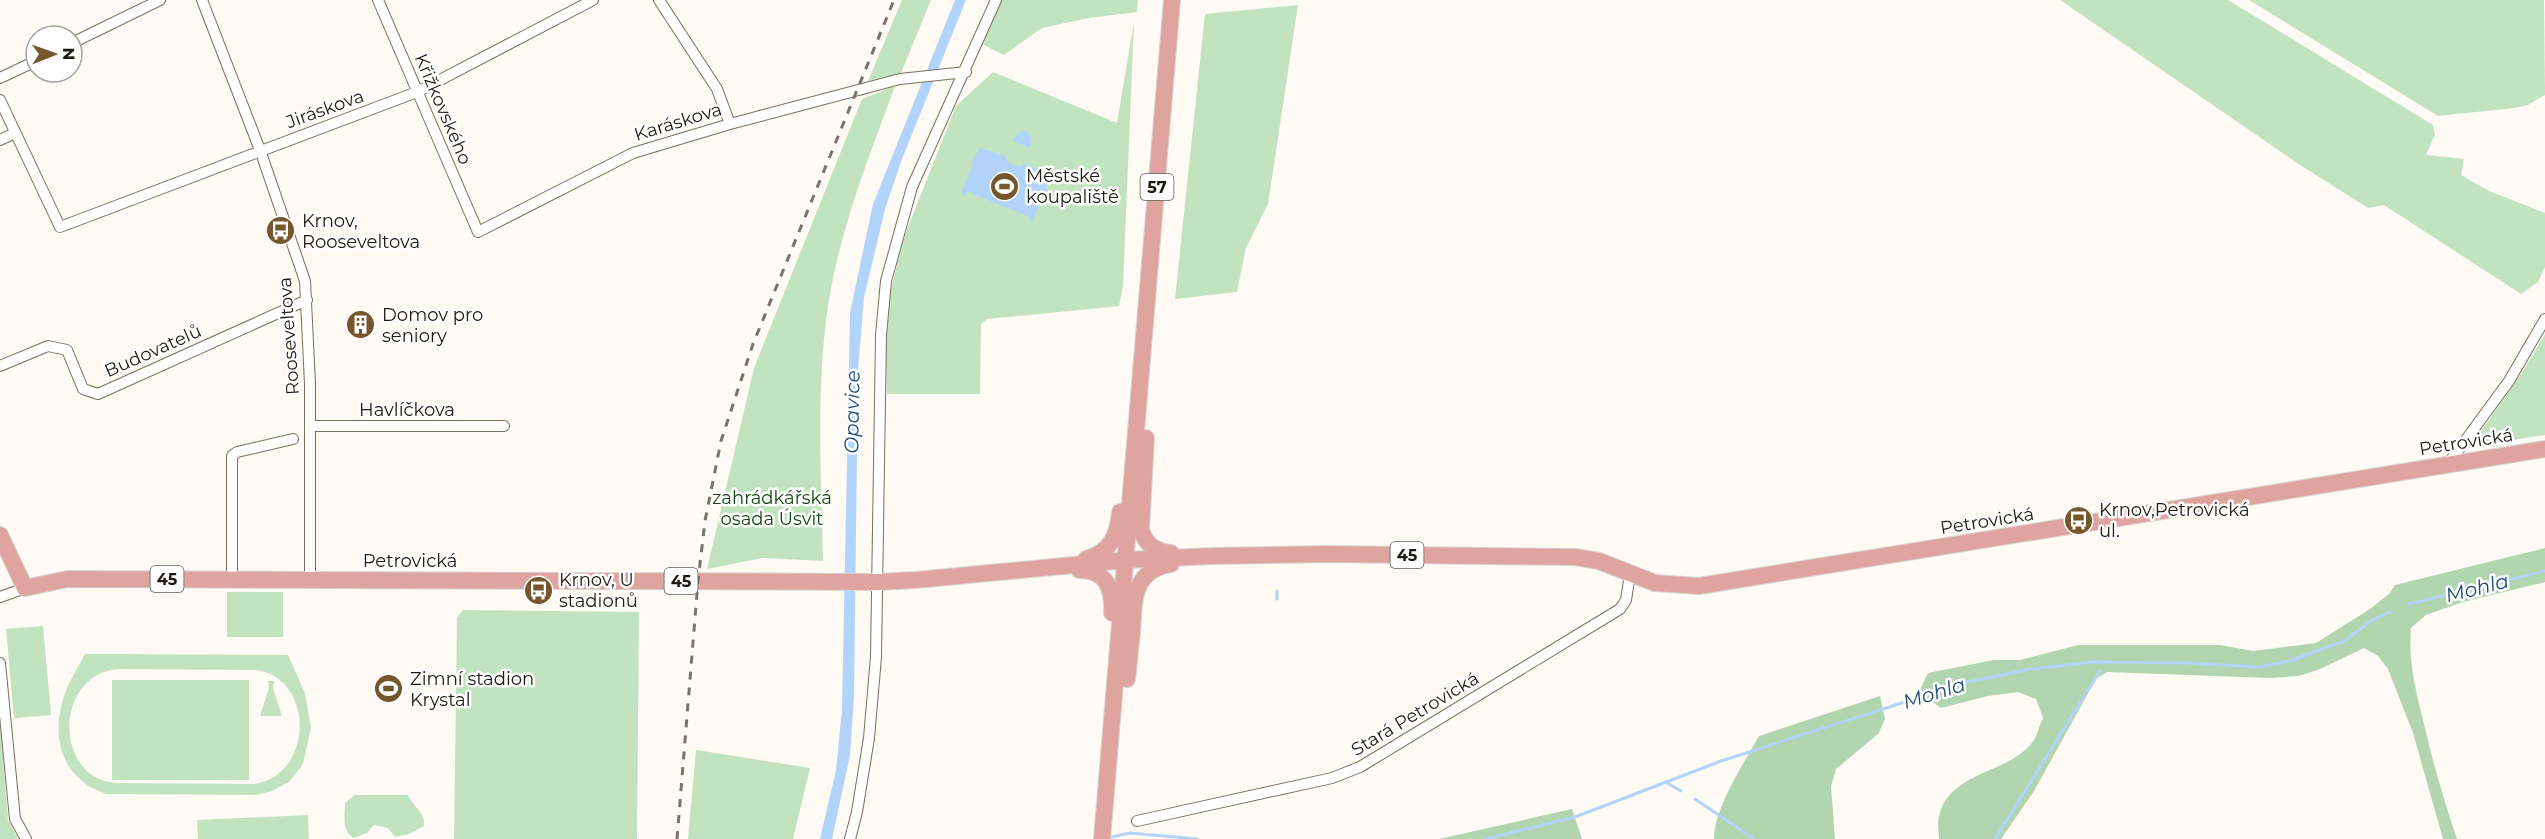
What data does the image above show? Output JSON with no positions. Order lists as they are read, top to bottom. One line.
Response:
{"streets":{"main road":["57","Petrovická","45"],"street":["Jiráskova","Křižkovského","Karáskova","Rooseveltova","Budovatelů","Havlíčkova","Stará Petrovická"]},"crossings":[["Jiráskova","Křižkovského"],["Jiráskova","Rooseveltova"],["Křižkovského","Karáskova"],["57","45"],["Rooseveltova","Budovatelů"],["Rooseveltova","Havlíčkova"],["Rooseveltova","Petrovická"],["Petrovická","45"],["Petrovická","Stará Petrovická"],["45","Stará Petrovická"]],"water":["Opavice","Mohla"],"parks":["zahrádkářská osada Úsvit"],"places":{"sports":["Městské koupaliště","Zimní stadion Krystal"],"bus stop":["Krnov, Rooseveltova","Krnov,Petrovická ul.","Krnov, U stadionů"],"building":["Domov pro seniory"]},"north":"right"}
